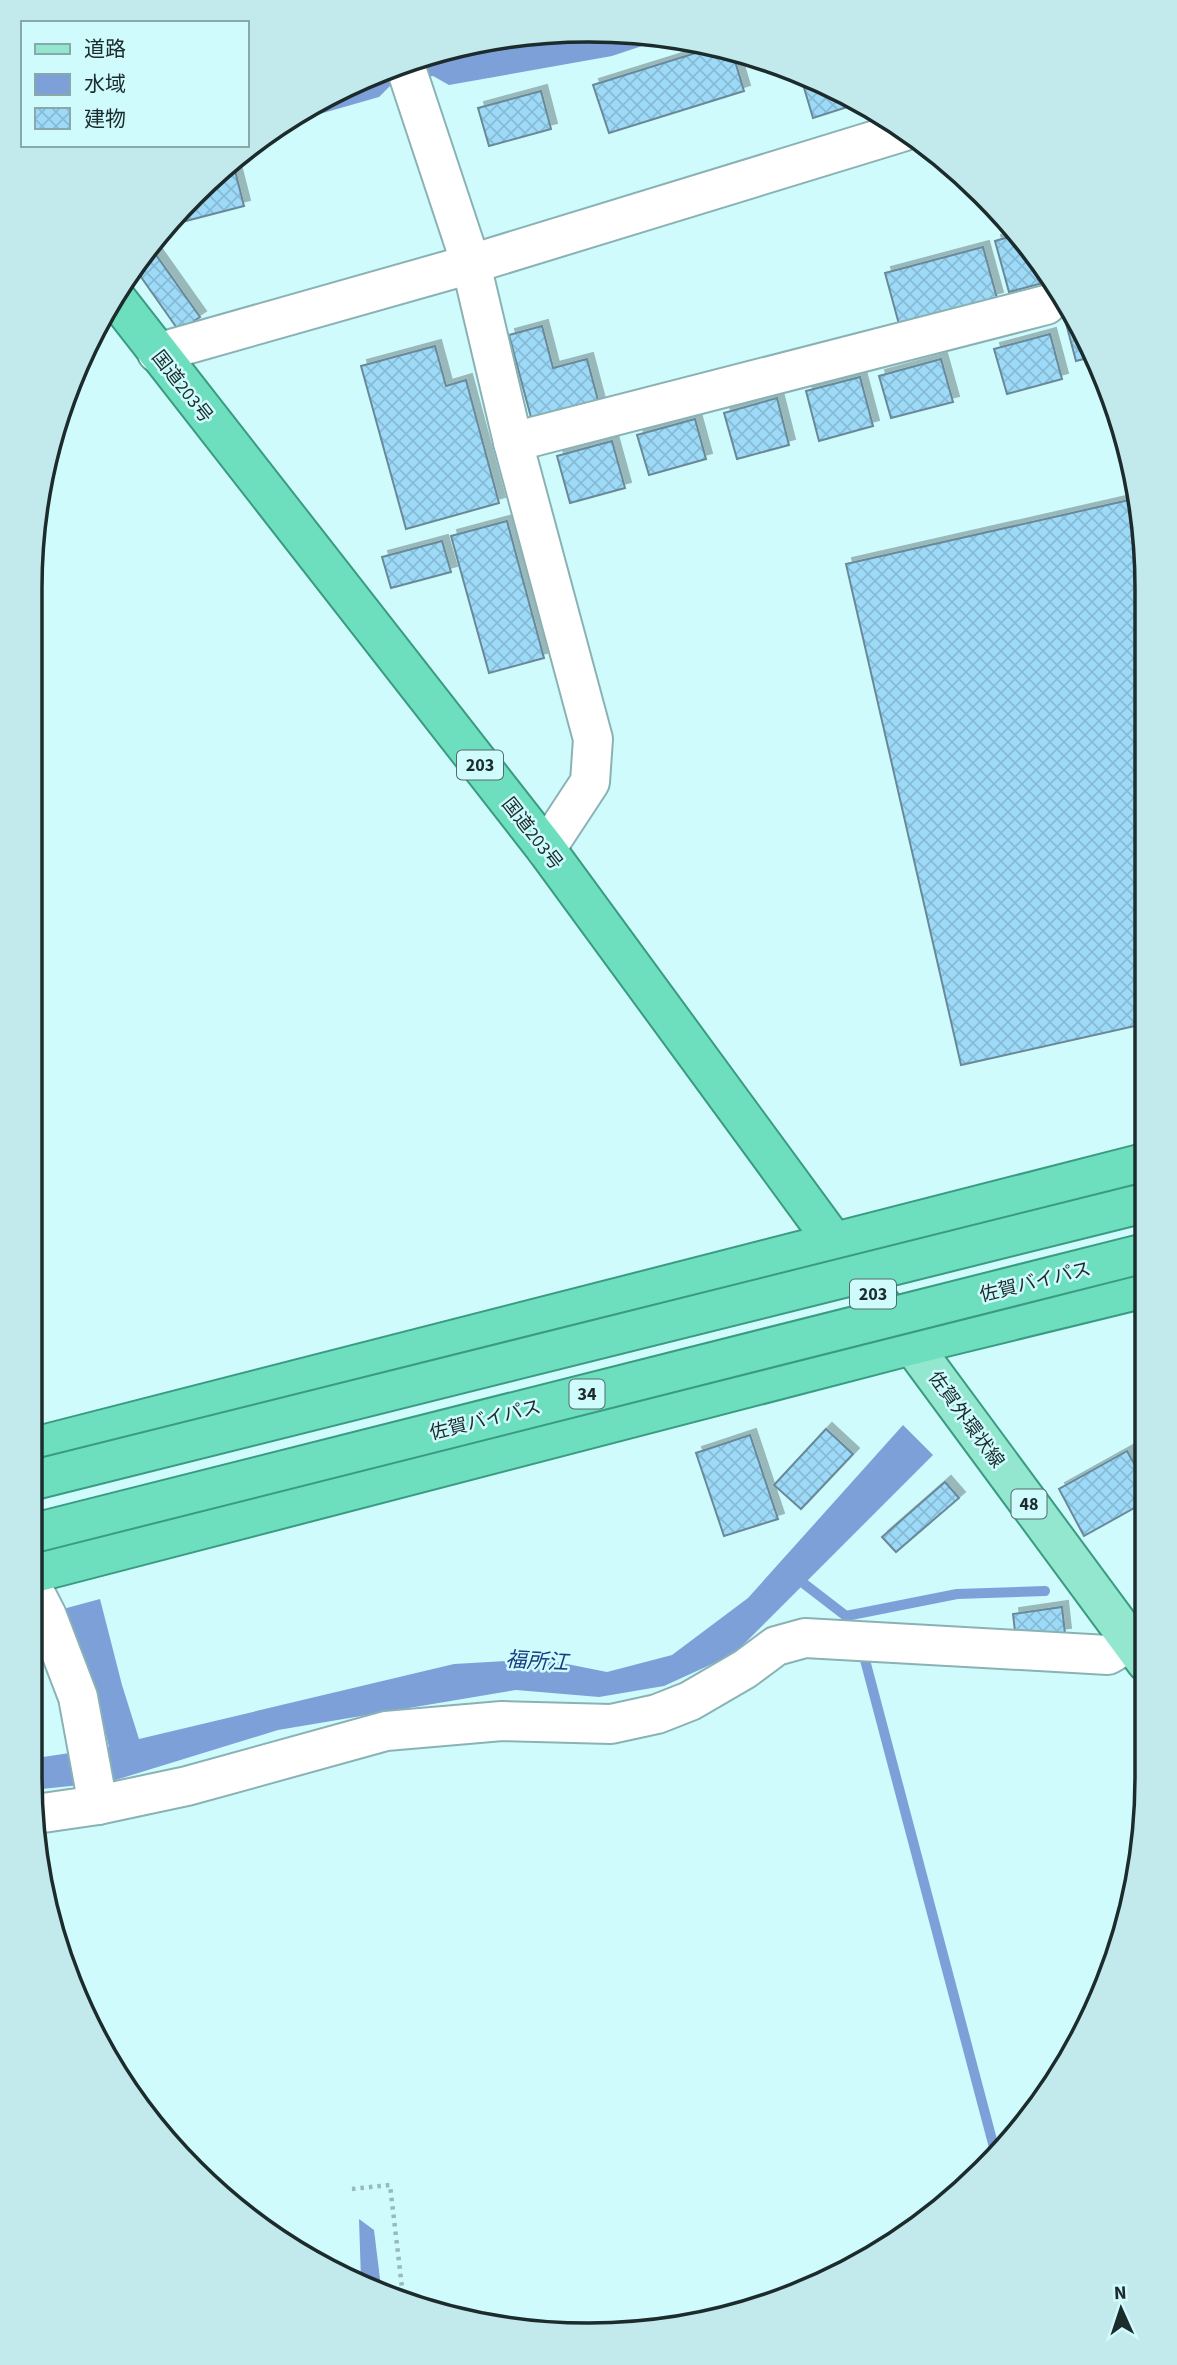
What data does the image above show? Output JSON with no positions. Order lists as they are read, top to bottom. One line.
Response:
{"streets":{"highway":["国道203号","203","佐賀バイパス","34"],"main road":["佐賀外環状線","48"]},"crossings":[["国道203号","佐賀外環状線"]],"water":["福所江"],"legend":["道路","水域","建物"],"north":"top"}
